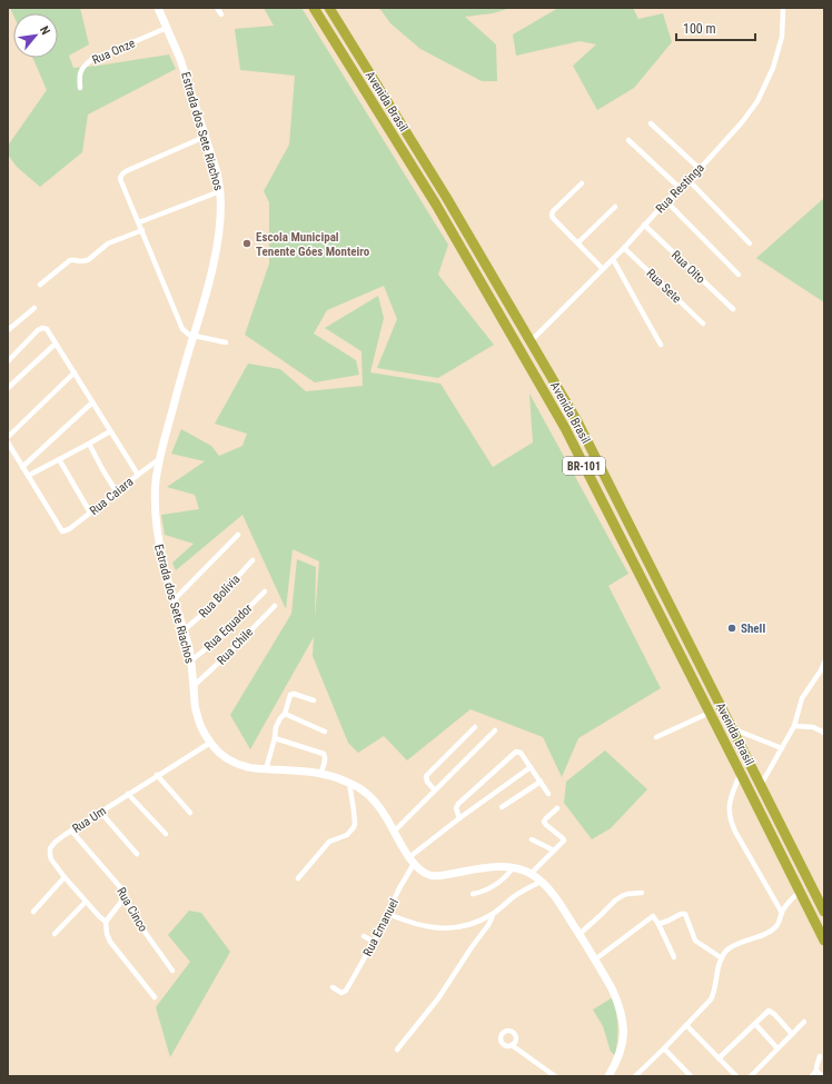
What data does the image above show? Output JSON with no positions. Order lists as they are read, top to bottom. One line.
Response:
{"streets":{"highway":["Avenida Brasil","BR-101"],"street":["Rua Onze","Estrada dos Sete Riachos","Rua Restinga","Rua Oito","Rua Sete","Rua Caiara","Rua Bolívia","Rua Equador","Rua Chile","Rua Um","Rua Cinco","Rua Emanuel"]},"crossings":[["Rua Onze","Estrada dos Sete Riachos"],["Avenida Brasil","Rua Restinga"],["Estrada dos Sete Riachos","Rua Caiara"],["Estrada dos Sete Riachos","Rua Bolívia"],["Estrada dos Sete Riachos","Rua Equador"],["Estrada dos Sete Riachos","Rua Chile"],["Estrada dos Sete Riachos","Rua Um"],["Estrada dos Sete Riachos","Rua Emanuel"],["Rua Restinga","Rua Oito"],["Rua Restinga","Rua Sete"],["Rua Um","Rua Cinco"]],"places":["Escola Municipal Tenente Góes Monteiro","Shell"],"scale_bar":"100 m","north":"top right"}
